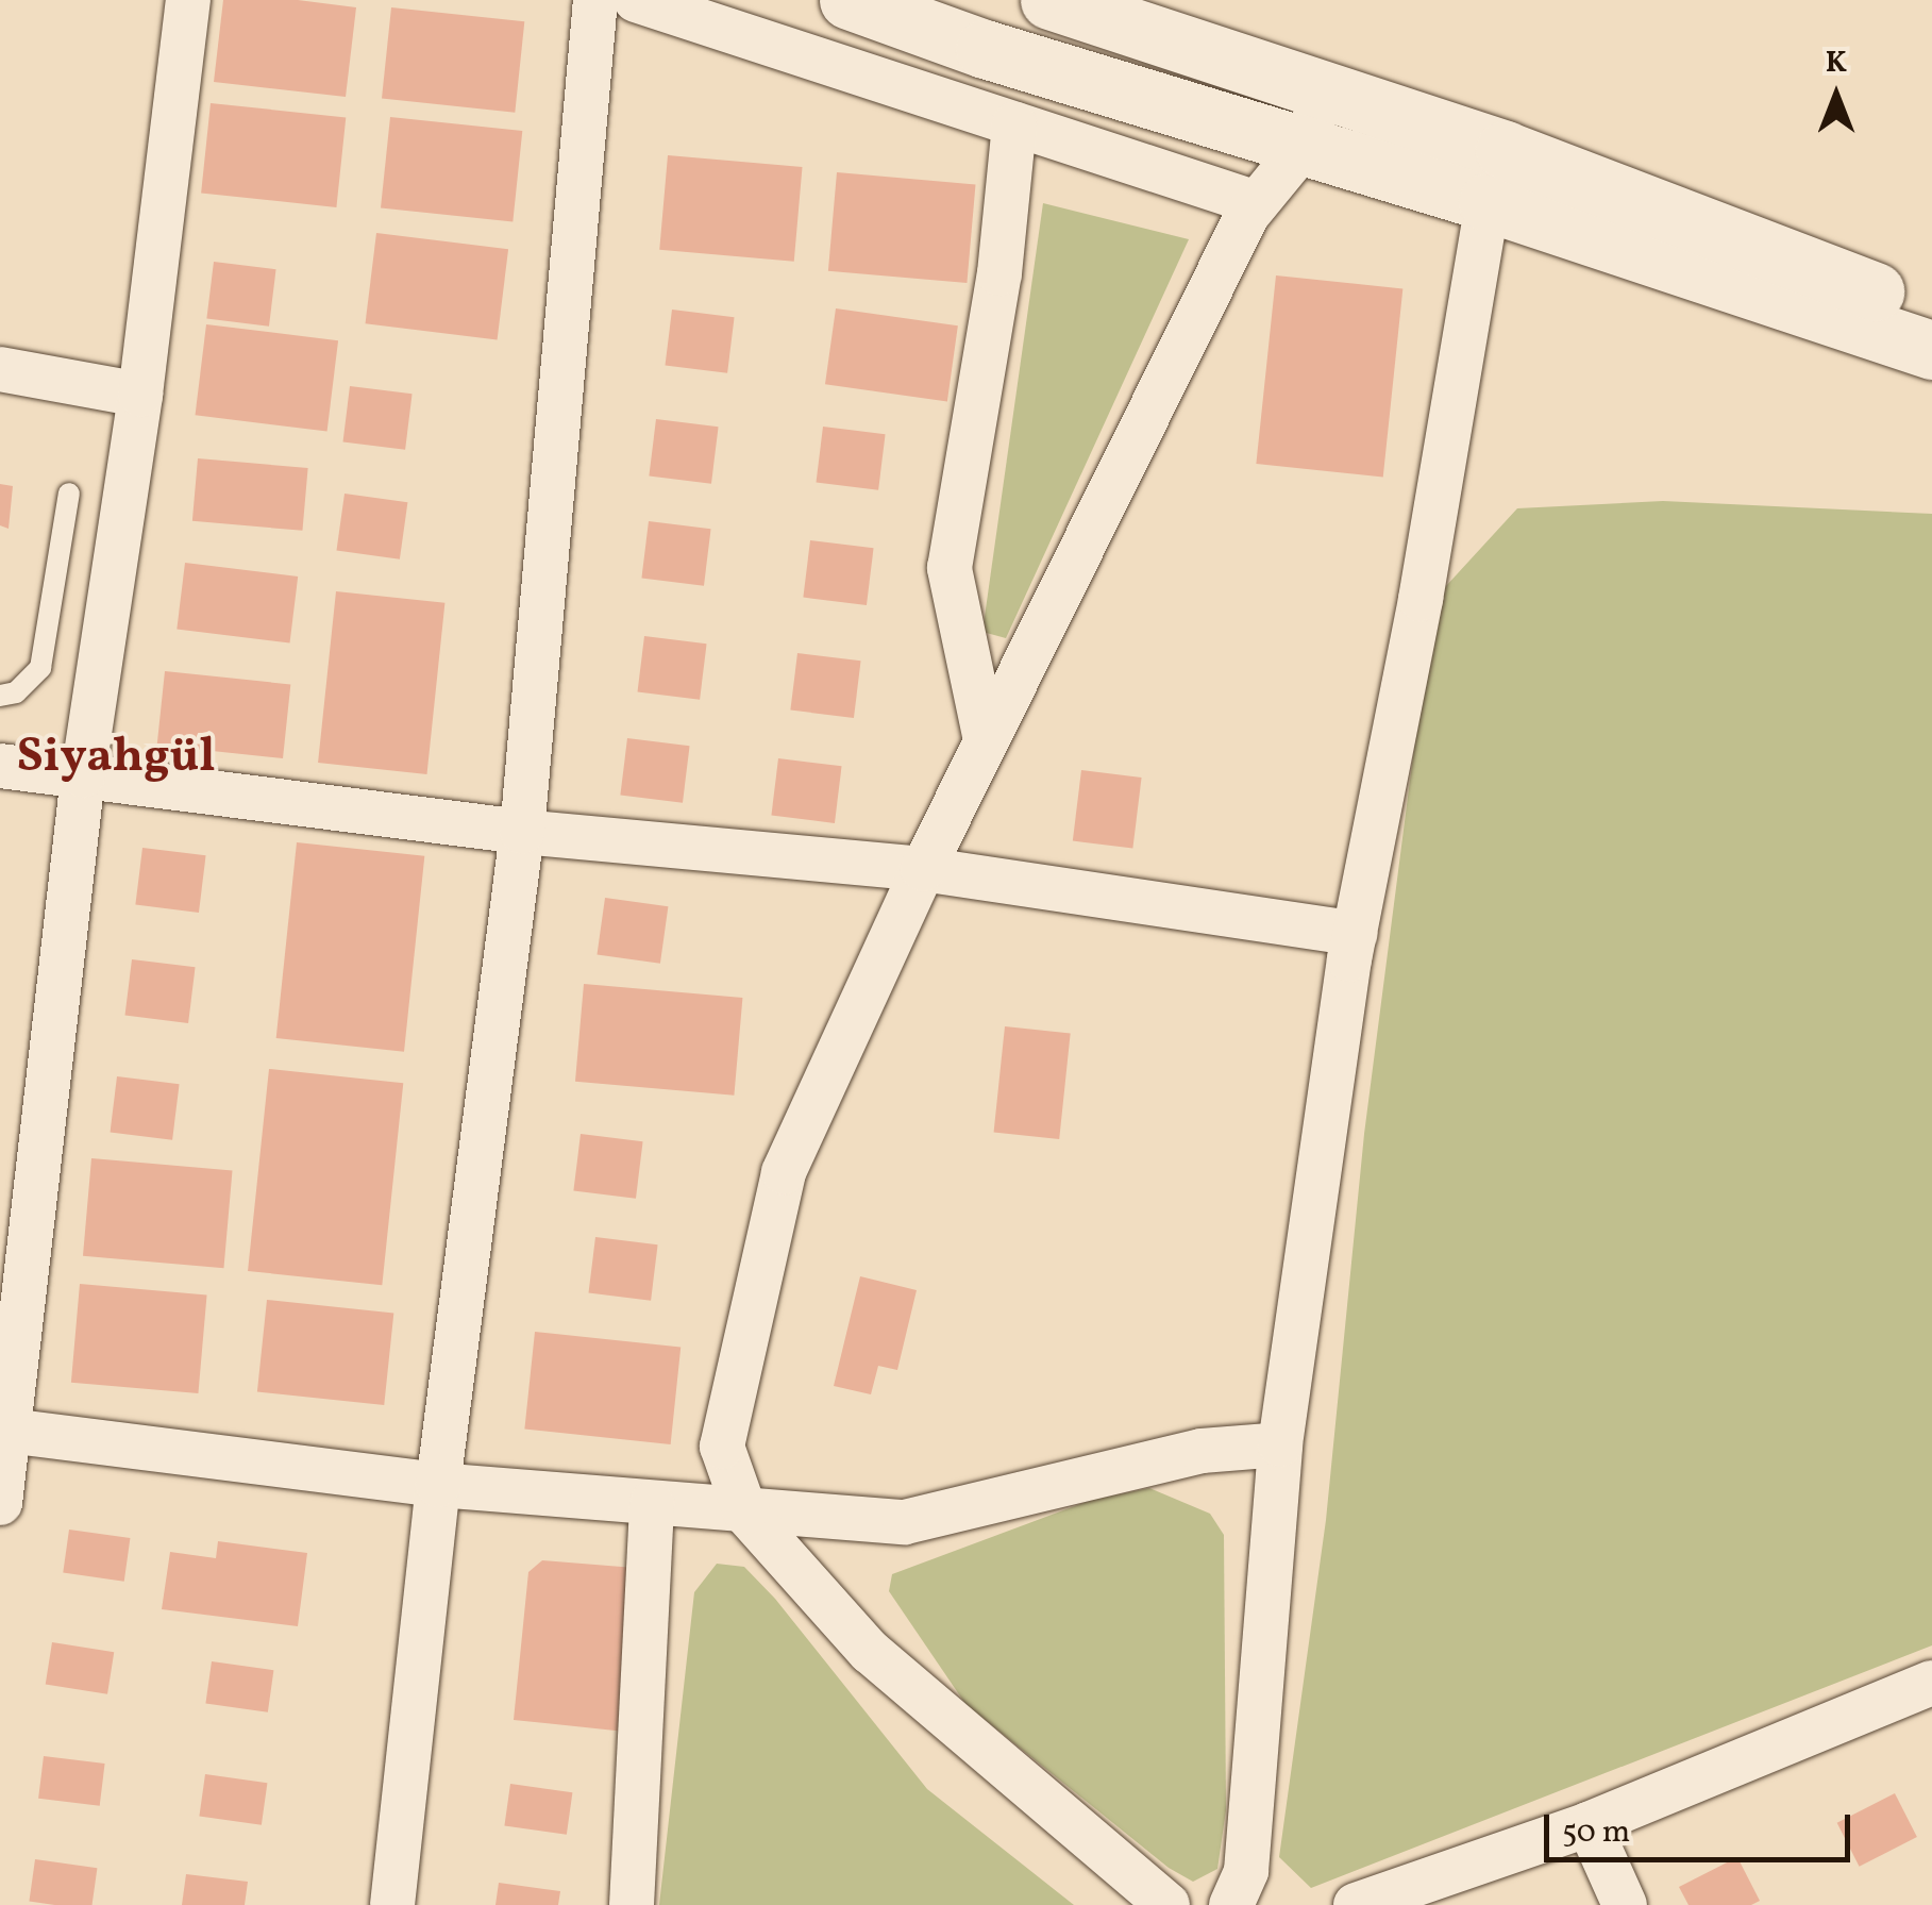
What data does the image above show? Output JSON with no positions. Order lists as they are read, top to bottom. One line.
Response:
{"districts":["Siyahgül"],"scale_bar":"50 m","north":"top"}
